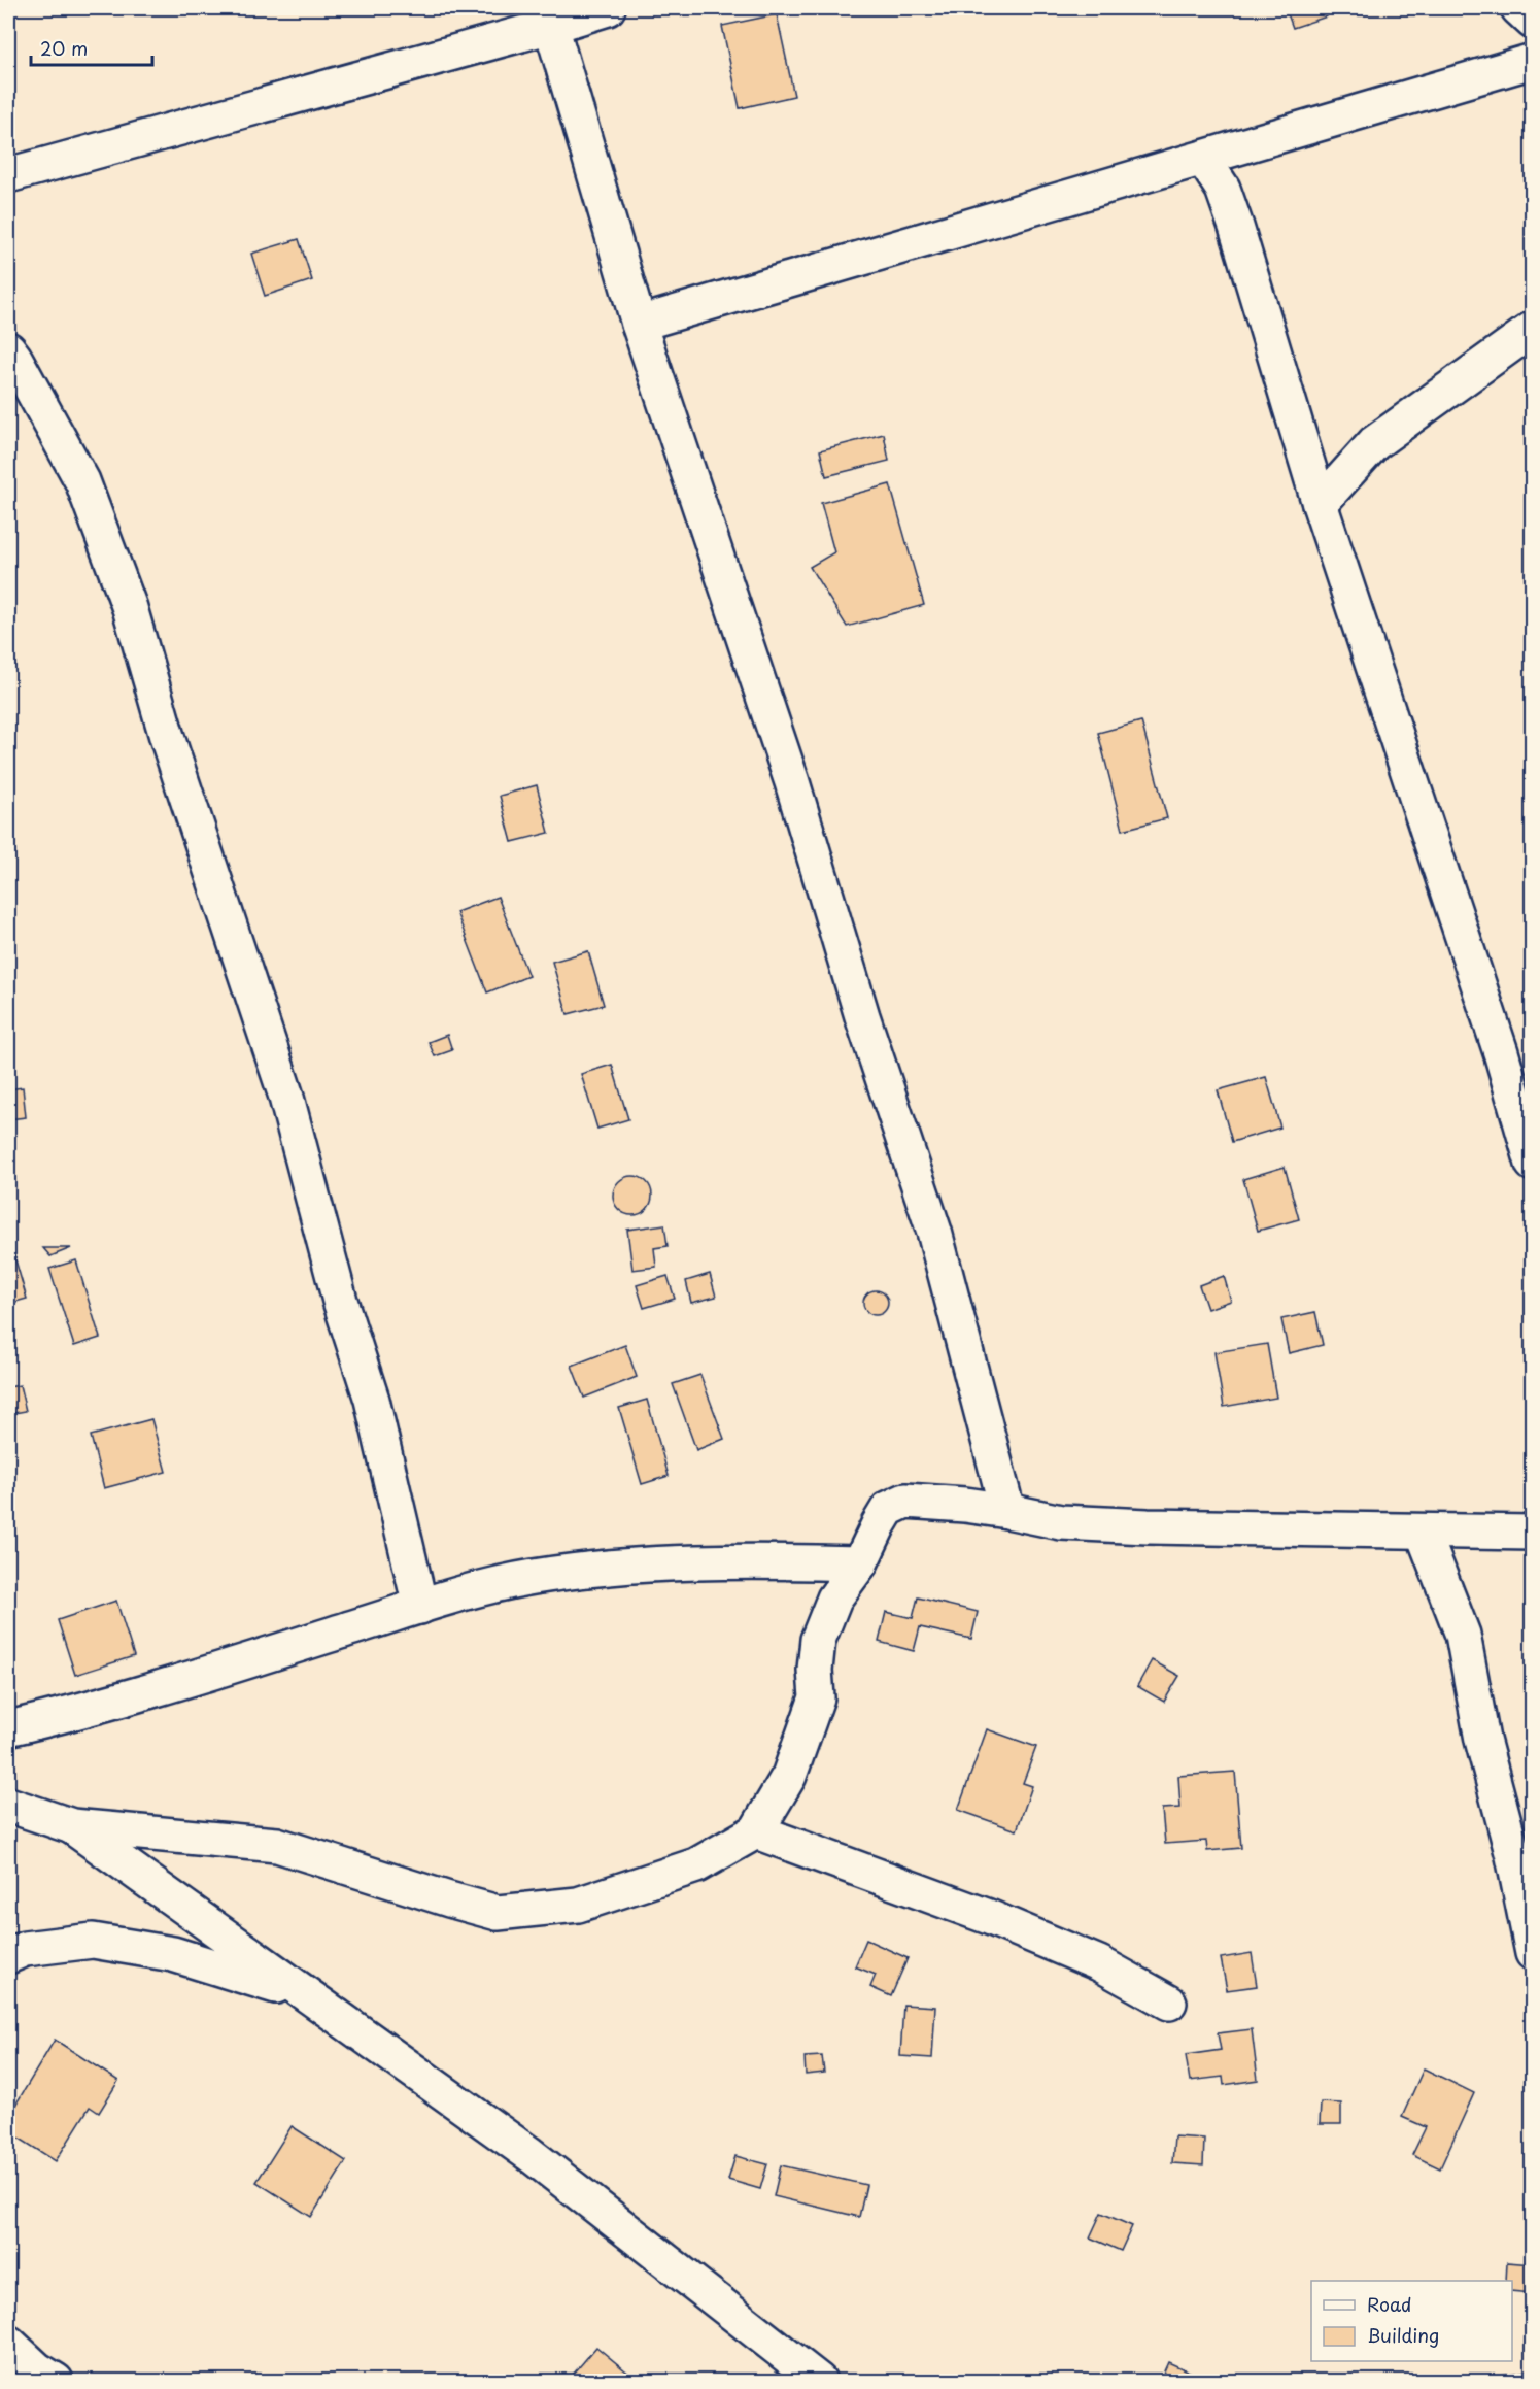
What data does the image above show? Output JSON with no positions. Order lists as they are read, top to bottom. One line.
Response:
{"legend":["Road","Building"],"scale_bar":"20 m"}
